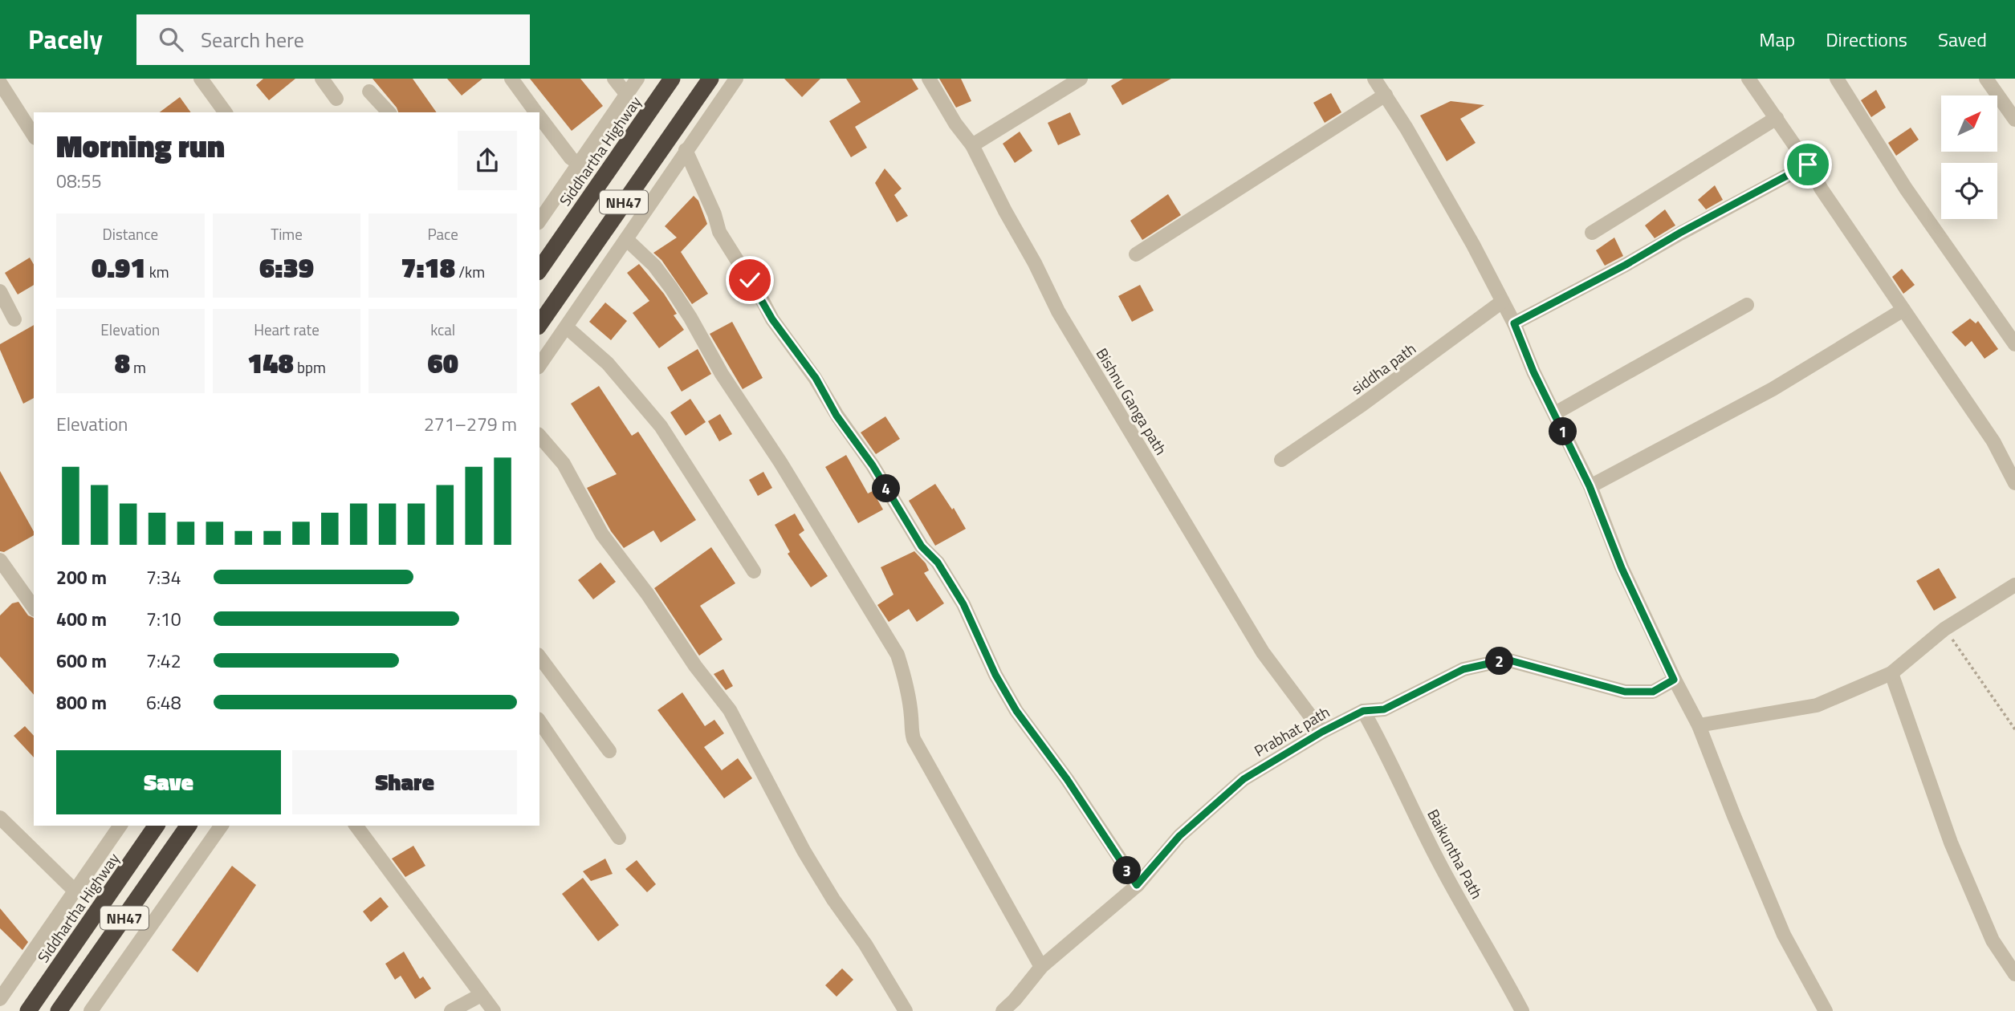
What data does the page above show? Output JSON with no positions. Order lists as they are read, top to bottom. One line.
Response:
{"streets":{"highway":["Siddhartha Highway","NH47"],"street":["siddha path","Bishnu Ganga path","Prabhat path","Baikuntha Path"]},"crossings":[["Bishnu Ganga path","Prabhat path"],["Prabhat path","Baikuntha Path"]],"north":"top right","page":{"header":"Pacely","search":"Search here","nav":["Map","Directions","Saved"],"heading":["Morning run","08:55"],"stats":[["Distance","0.91 km"],["Time","6:39"],["Pace","7:18 /km"],["Elevation","8 m"],["Heart rate","148 bpm"],["kcal","60"]],"chart":["Elevation","271–279 m"],"pins":["1","4","2","3"],"list":[{"name":"200 m","note":"7:34"},{"name":"400 m","note":"7:10"},{"name":"600 m","note":"7:42"},{"name":"800 m","note":"6:48"}],"buttons":["Save","Share"]}}
